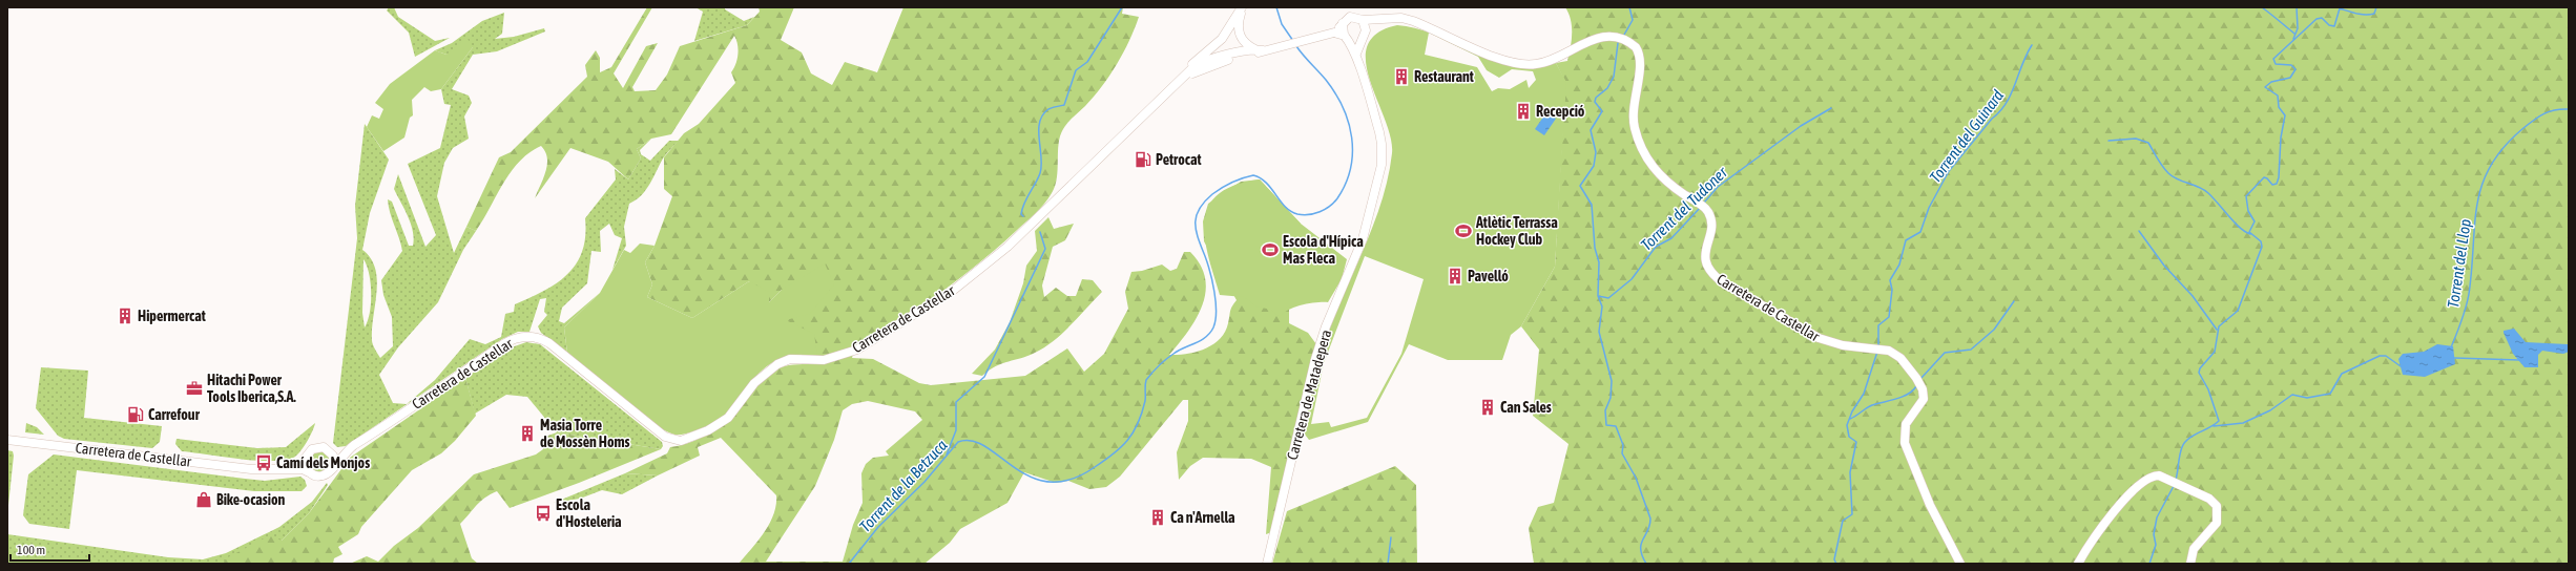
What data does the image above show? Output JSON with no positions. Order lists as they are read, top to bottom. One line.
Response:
{"streets":{"street":["Carretera de Castellar","Carretera de Matadepera"]},"crossings":[["Carretera de Castellar","Carretera de Matadepera"]],"water":["Torrent del Guinard","Torrent del Tudoner","Torrent del Llop","Torrent de la Betzuca"],"places":{"building":["Restaurant","Recepció","Pavelló","Hipermercat","Can Sales","Masia Torre de Mossèn Homs","Ca n'Arnella"],"fuel station":["Petrocat","Carrefour"],"sports":["Atlètic Terrassa Hockey Club","Escola d'Hípica Mas Fleca"],"office":["Hitachi Power Tools Iberica,S.A."],"bus stop":["Camí dels Monjos","Escola d'Hosteleria"],"shop":["Bike-ocasion"]},"scale_bar":"100 m"}
